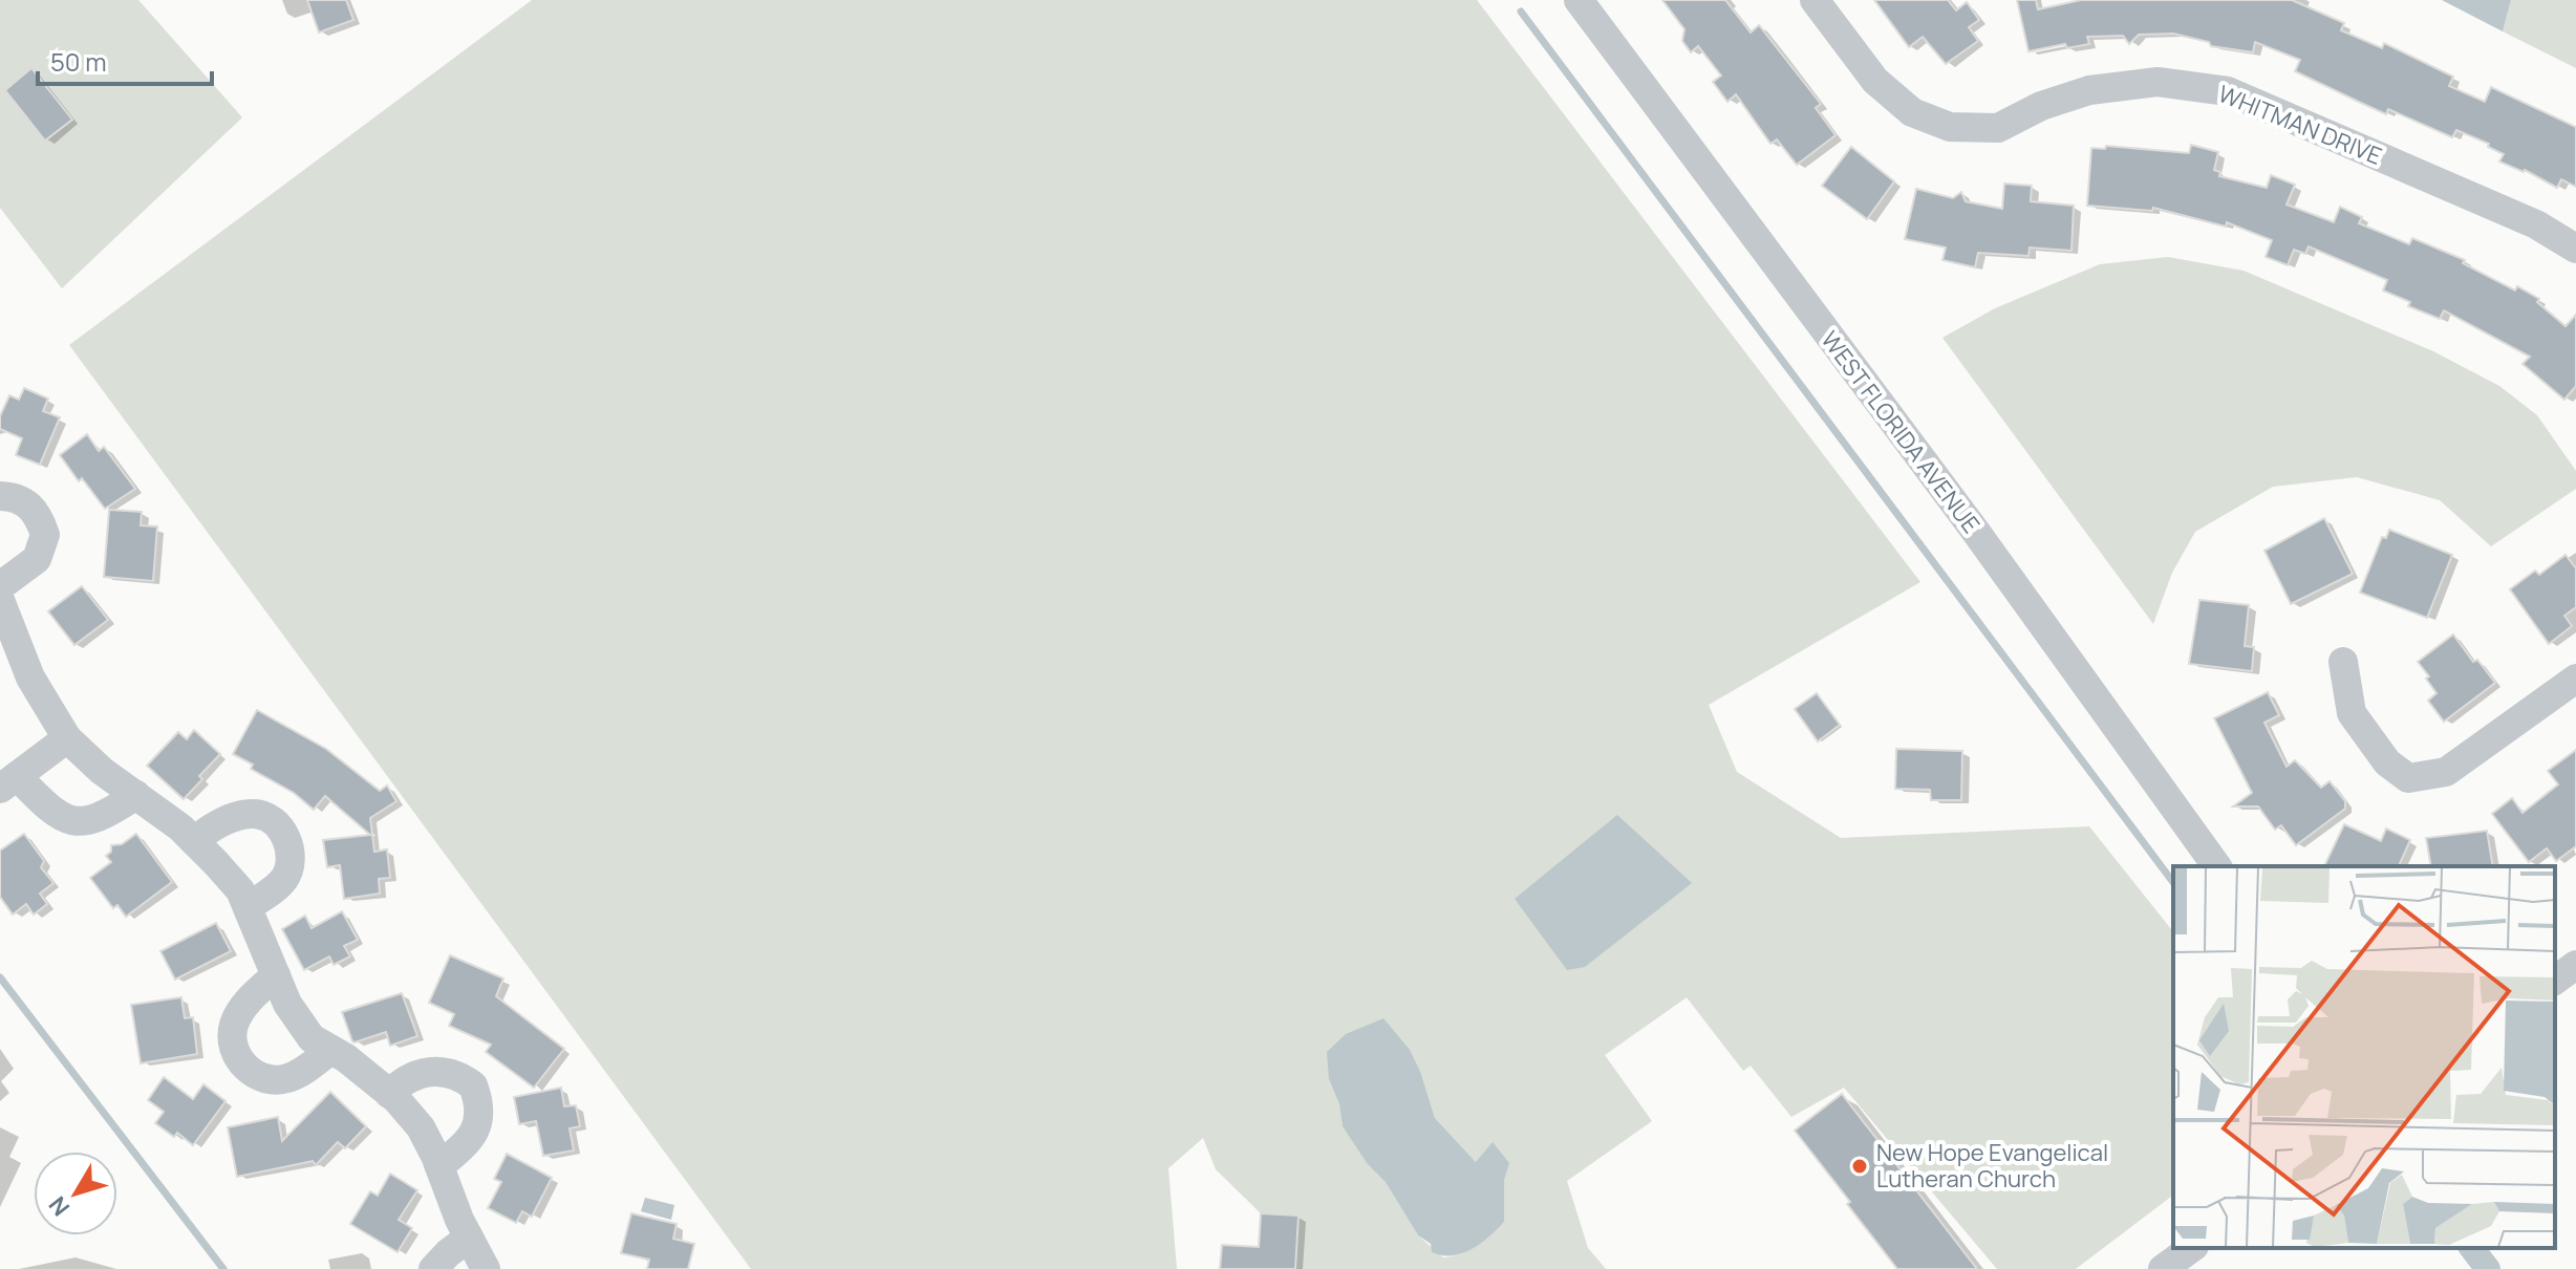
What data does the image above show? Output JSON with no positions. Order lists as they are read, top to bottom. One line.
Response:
{"streets":{"street":["WHITMAN DRIVE","WEST FLORIDA AVENUE"]},"places":["New Hope Evangelical Lutheran Church"],"scale_bar":"50 m","north":"bottom left"}
